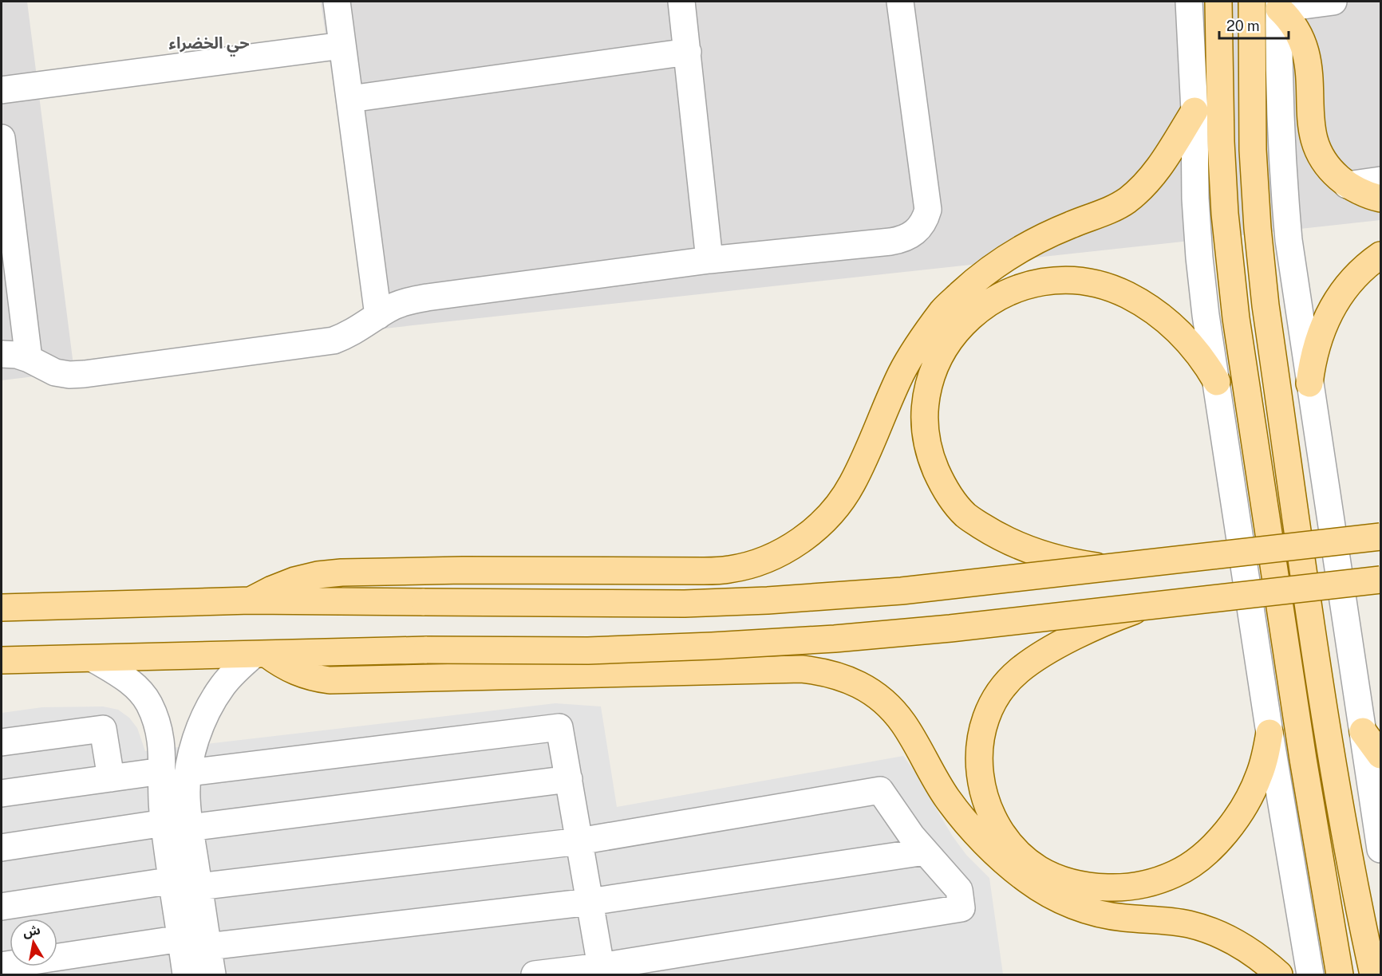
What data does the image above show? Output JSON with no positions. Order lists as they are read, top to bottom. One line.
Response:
{"districts":["حي الخضراء"],"scale_bar":"20 m","north":"top"}
